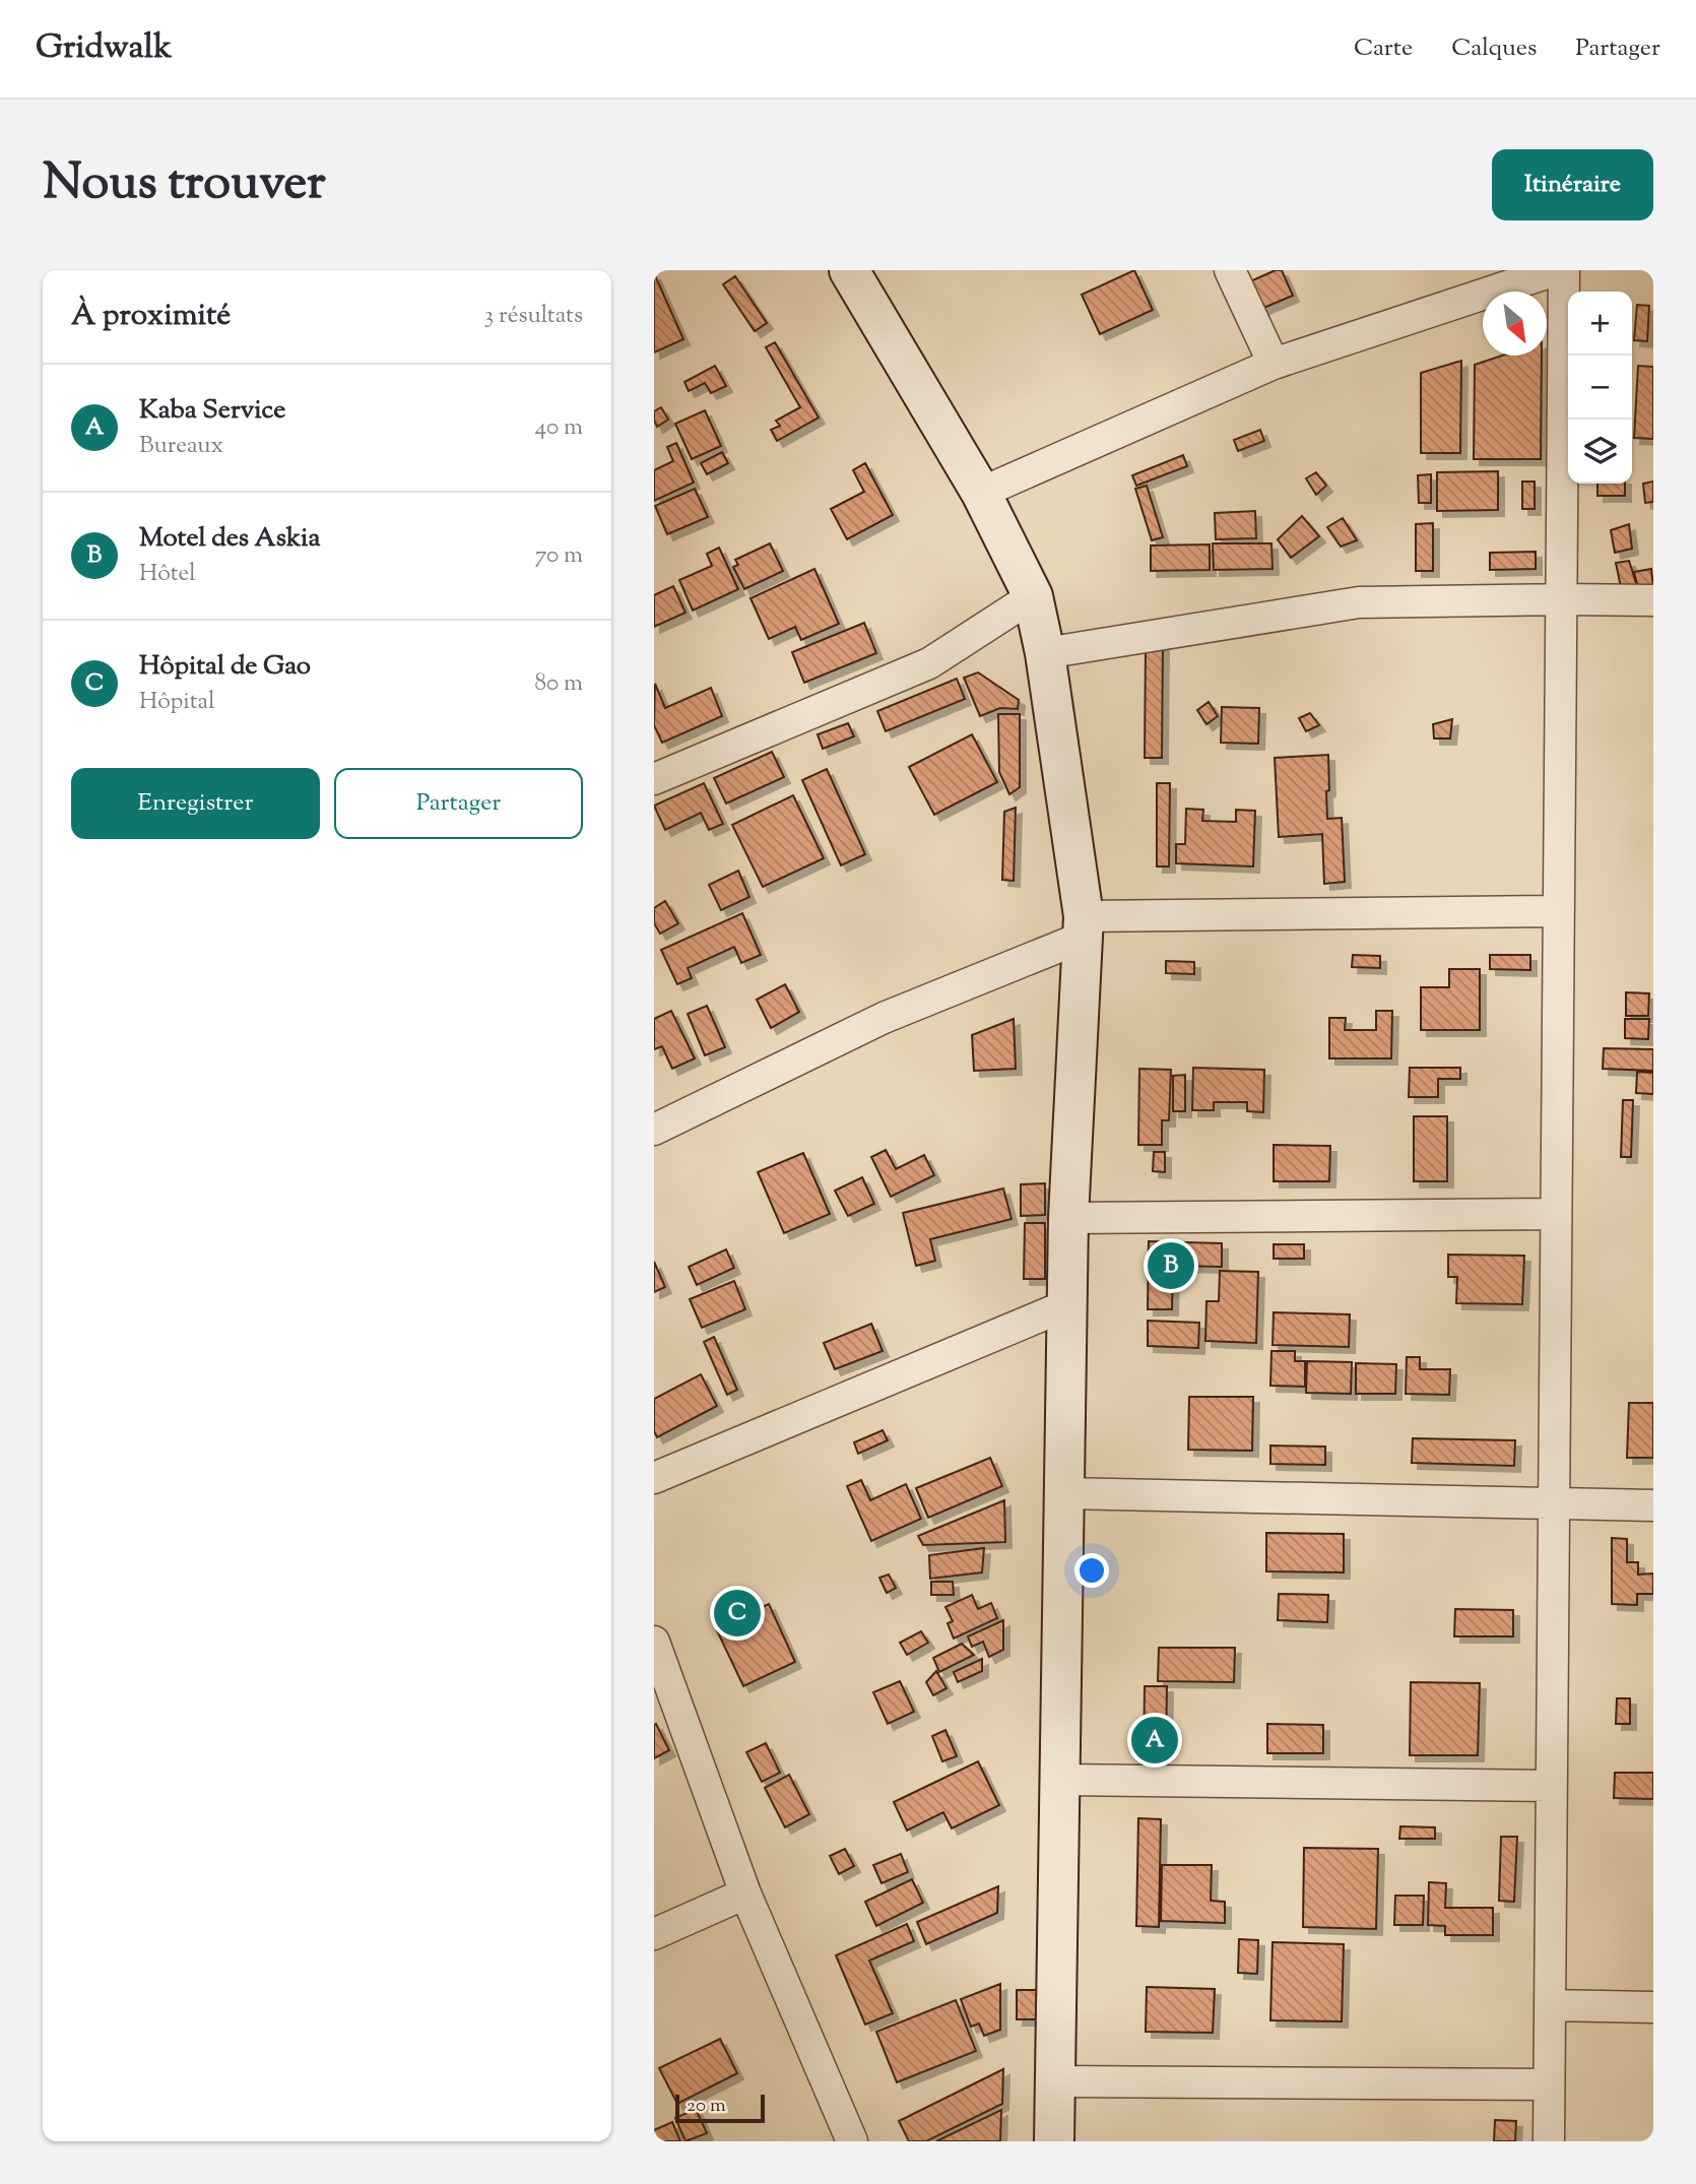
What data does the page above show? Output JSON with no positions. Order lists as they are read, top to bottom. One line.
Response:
{"scale_bar":"20 m","north":"bottom right","page":{"header":"Gridwalk","nav":["Carte","Calques","Partager"],"title":"Nous trouver","buttons":["Itinéraire",["Enregistrer","Partager"]],"heading":["À proximité","3 résultats"],"map_buttons":["+","−"],"list":[{"mark":"A","name":"Kaba Service","note":"Bureaux","value":"40 m"},{"mark":"B","name":"Motel des Askia","note":"Hôtel","value":"70 m"},{"mark":"C","name":"Hôpital de Gao","note":"Hôpital","value":"80 m"}],"pins":["B","C","A"],"scale":"20 m"}}
